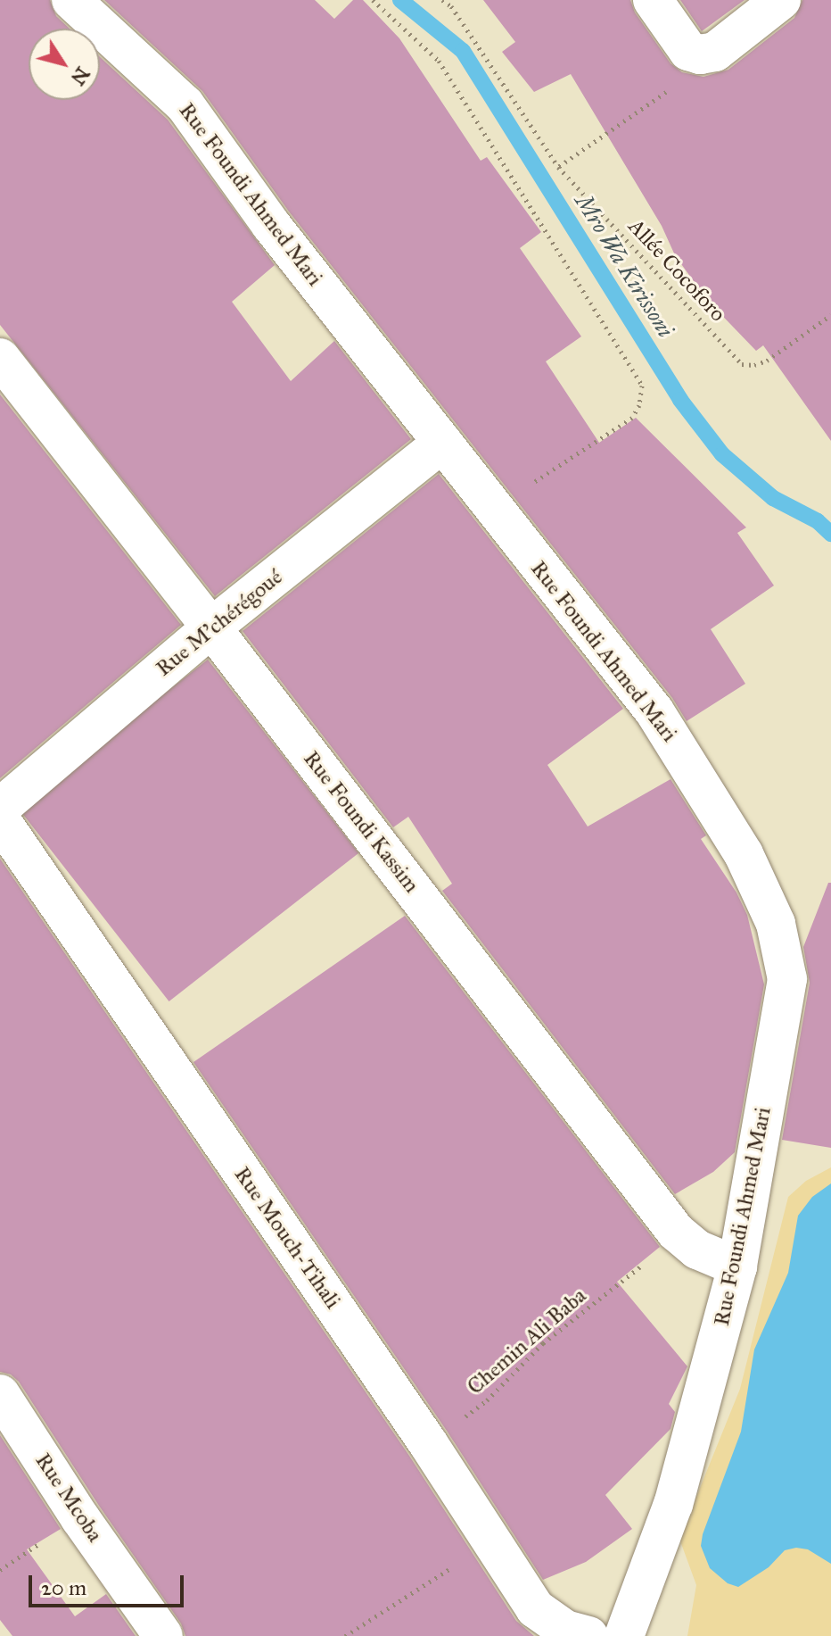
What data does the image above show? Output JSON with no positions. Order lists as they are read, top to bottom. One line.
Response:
{"streets":{"street":["Rue Foundi Ahmed Mari","Rue M'chérégoué","Rue Foundi Kassim","Rue Mouch-Tihali","Rue Mcoba"],"path":["Allée Cocoforo","Chemin Ali Baba"]},"crossings":[["Rue Foundi Ahmed Mari","Rue M'chérégoué"],["Rue Foundi Ahmed Mari","Rue Foundi Kassim"],["Rue M'chérégoué","Rue Foundi Kassim"],["Rue Foundi Kassim","Chemin Ali Baba"],["Rue Mouch-Tihali","Chemin Ali Baba"]],"water":["Mro Wa Kirissoni"],"scale_bar":"20 m","north":"bottom right"}
